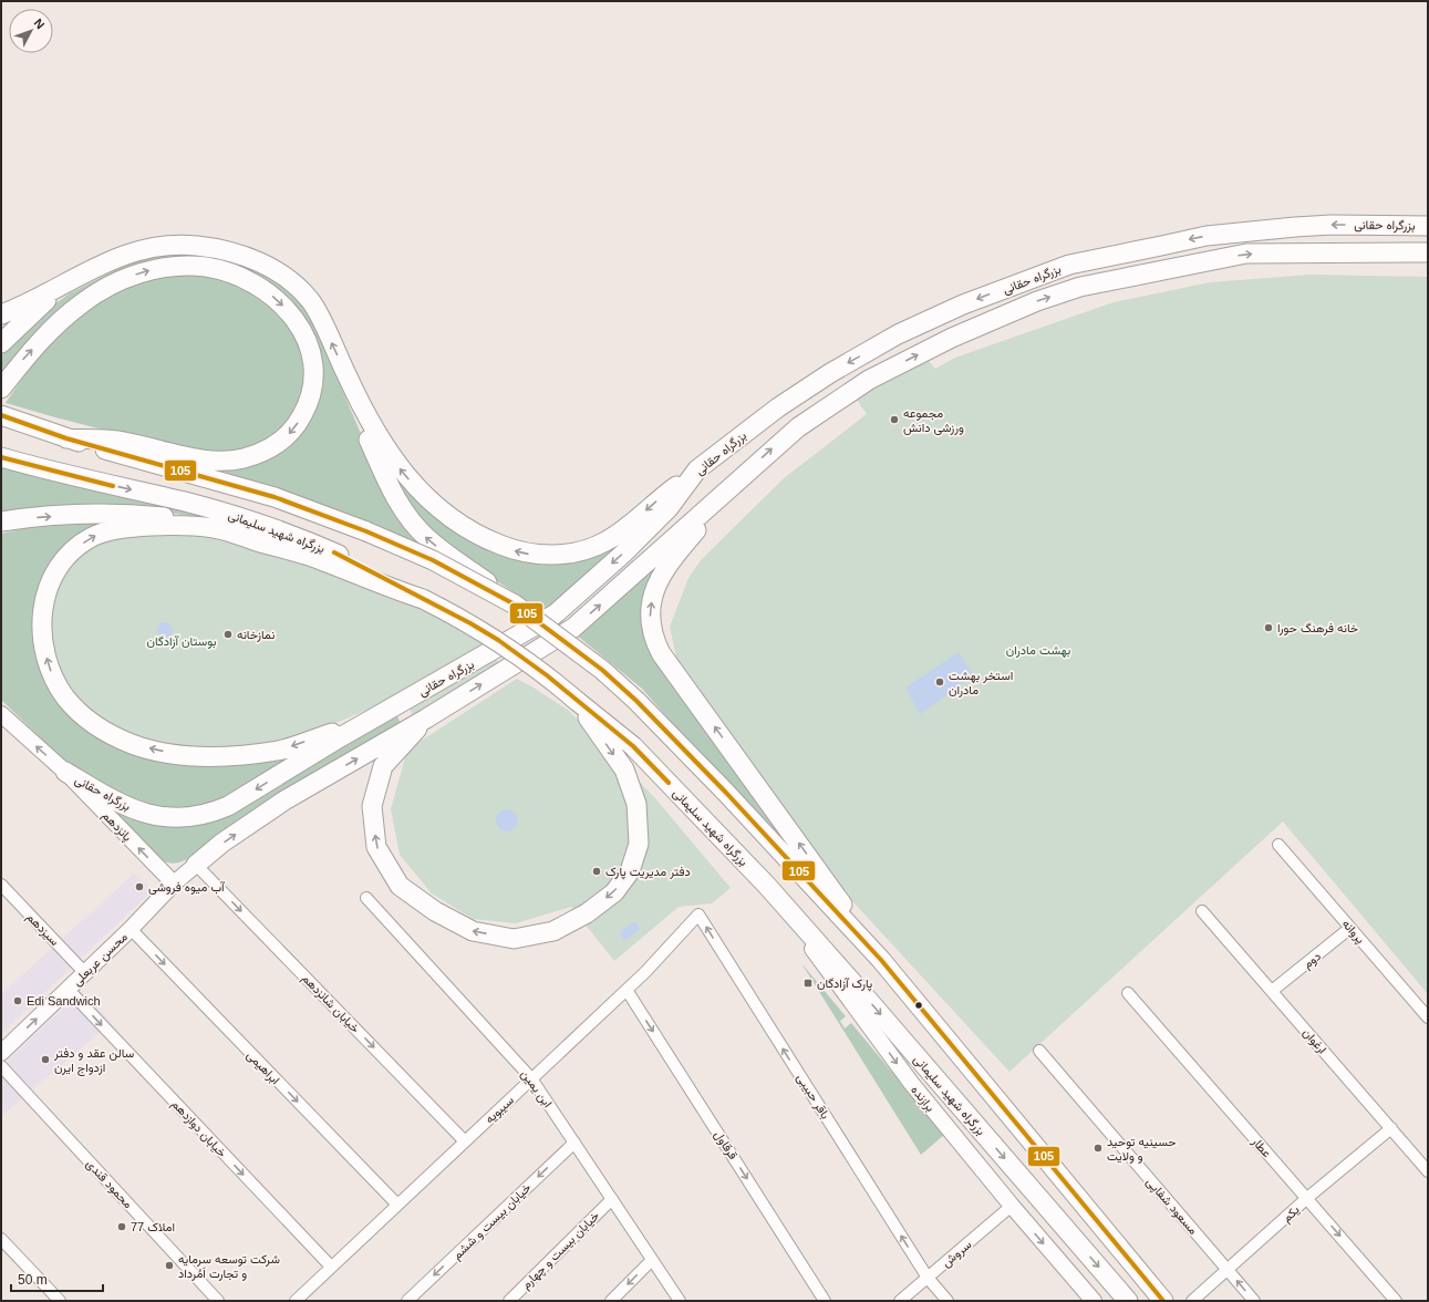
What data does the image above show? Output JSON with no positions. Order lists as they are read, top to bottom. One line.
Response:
{"streets":{"highway":["بزرگراه حقانی","بزرگراه شهید سلیمانی"],"main road":["پانزدهم","محسن عربعلی","برازنده"],"street":["سیزدهم","پروانه","دوم","خیابان شانزدهم","ارغوان","ابراهیمی","ابن یمین","باقر حبیبی","سیبویه","خیابان دوازدهم","قرقاول","عطار","محمود قندی","مسعود شفاپی","یکم","خیابان بیست و ششم","خیابان بیست و چهارم","سروش"]},"crossings":[["بزرگراه حقانی","پانزدهم"],["بزرگراه حقانی","محسن عربعلی"],["بزرگراه حقانی","خیابان شانزدهم"],["بزرگراه شهید سلیمانی","برازنده"],["پانزدهم","محسن عربعلی"],["سیزدهم","محسن عربعلی"],["پروانه","دوم"],["محسن عربعلی","خیابان شانزدهم"],["محسن عربعلی","ابراهیمی"],["محسن عربعلی","خیابان دوازدهم"],["دوم","ارغوان"],["خیابان شانزدهم","سیبویه"],["ارغوان","یکم"],["ابراهیمی","سیبویه"],["ابن یمین","سیبویه"],["ابن یمین","خیابان بیست و ششم"],["ابن یمین","خیابان بیست و چهارم"],["باقر حبیبی","سیبویه"],["باقر حبیبی","سروش"],["برازنده","سروش"],["سیبویه","خیابان دوازدهم"],["سیبویه","قرقاول"],["عطار","یکم"],["مسعود شفاپی","یکم"]],"one_way":["پانزدهم","خیابان شانزدهم","ابراهیمی","باقر حبیبی","برازنده","خیابان دوازدهم","قرقاول","خیابان بیست و ششم"],"parks":["بوستان آزادگان","بهشت مادران"],"places":{"other":["مجموعه ورزشی دانش","خانه فرهنگ حورا","نمازخانه","استخر بهشت مادران","دفتر مدیریت پارک","آب میوه فروشی","Edi Sandwich","سالن عقد و دفتر ازدواج ایرن","حسینیه توحید و ولایت","املاک 77","شرکت توسعه سرمایه و تجارت اَمُرداد"],"transit":["پارک آزادگان"]},"lines":["transit line 105"],"scale_bar":"50 m","north":"top right"}
